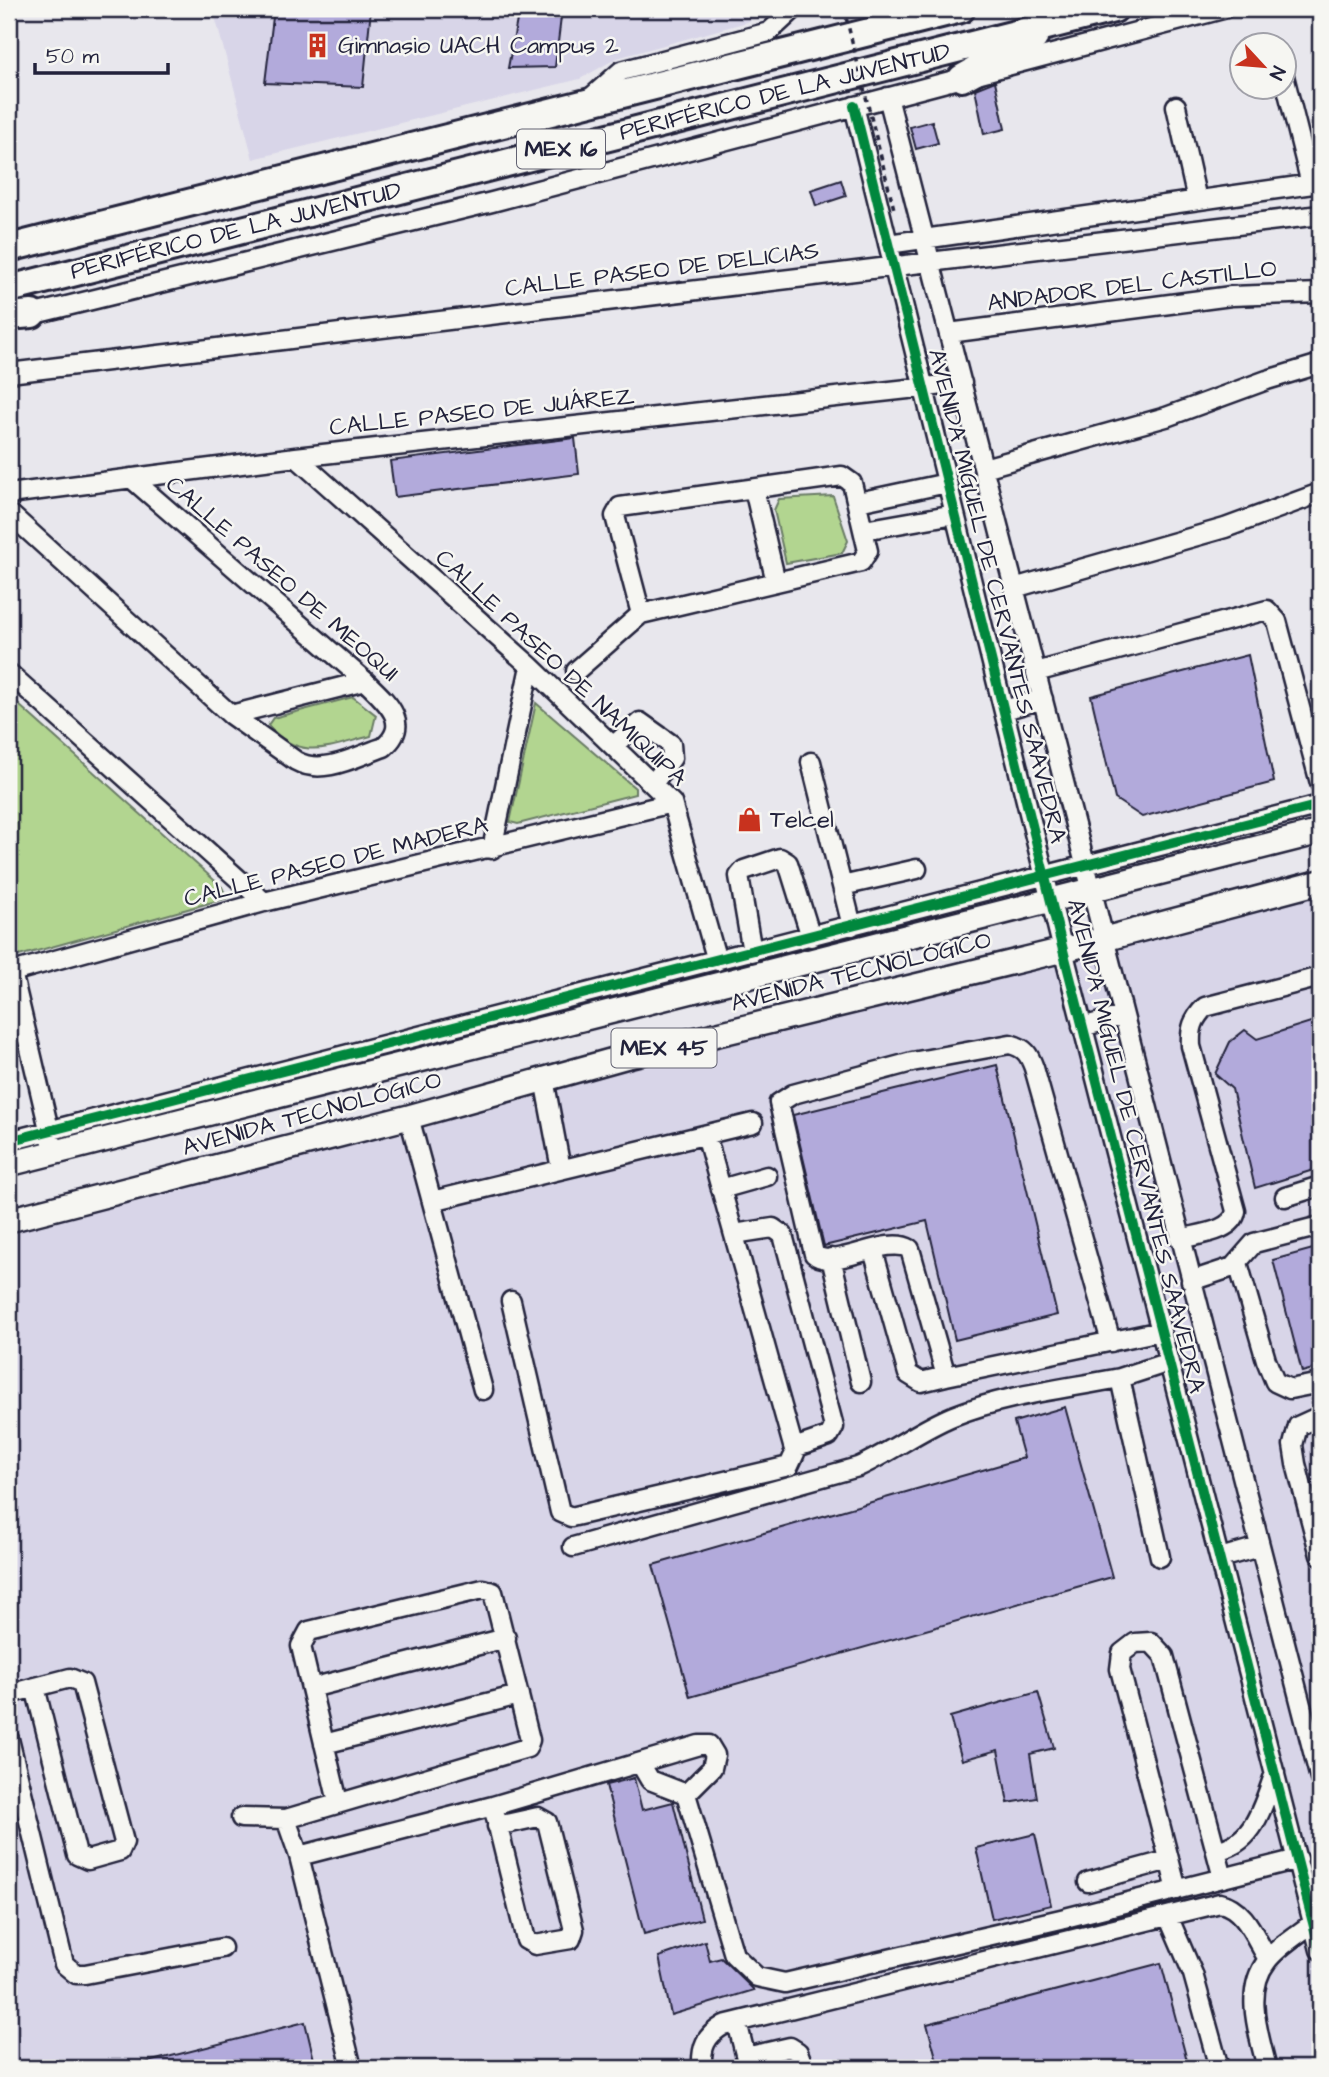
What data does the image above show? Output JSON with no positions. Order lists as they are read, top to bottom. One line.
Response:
{"streets":{"highway":["PERIFÉRICO DE LA JUVENTUD","MEX 16"],"main road":["AVENIDA TECNOLÓGICO","MEX 45"],"street":["CALLE PASEO DE DELICIAS","ANDADOR DEL CASTILLO","CALLE PASEO DE JUÁREZ","CALLE PASEO DE MEOQUI","AVENIDA MIGUEL DE CERVANTES SAAVEDRA","CALLE PASEO DE NAMIQUIPA","CALLE PASEO DE MADERA"]},"crossings":[["CALLE PASEO DE DELICIAS","AVENIDA MIGUEL DE CERVANTES SAAVEDRA"],["ANDADOR DEL CASTILLO","AVENIDA MIGUEL DE CERVANTES SAAVEDRA"],["CALLE PASEO DE JUÁREZ","CALLE PASEO DE MEOQUI"],["CALLE PASEO DE JUÁREZ","AVENIDA MIGUEL DE CERVANTES SAAVEDRA"],["CALLE PASEO DE JUÁREZ","CALLE PASEO DE NAMIQUIPA"],["AVENIDA MIGUEL DE CERVANTES SAAVEDRA","AVENIDA TECNOLÓGICO"],["CALLE PASEO DE NAMIQUIPA","CALLE PASEO DE MADERA"]],"places":{"building":["Gimnasio UACH Campus 2"],"shop":["Telcel"]},"scale_bar":"50 m","north":"bottom right"}
